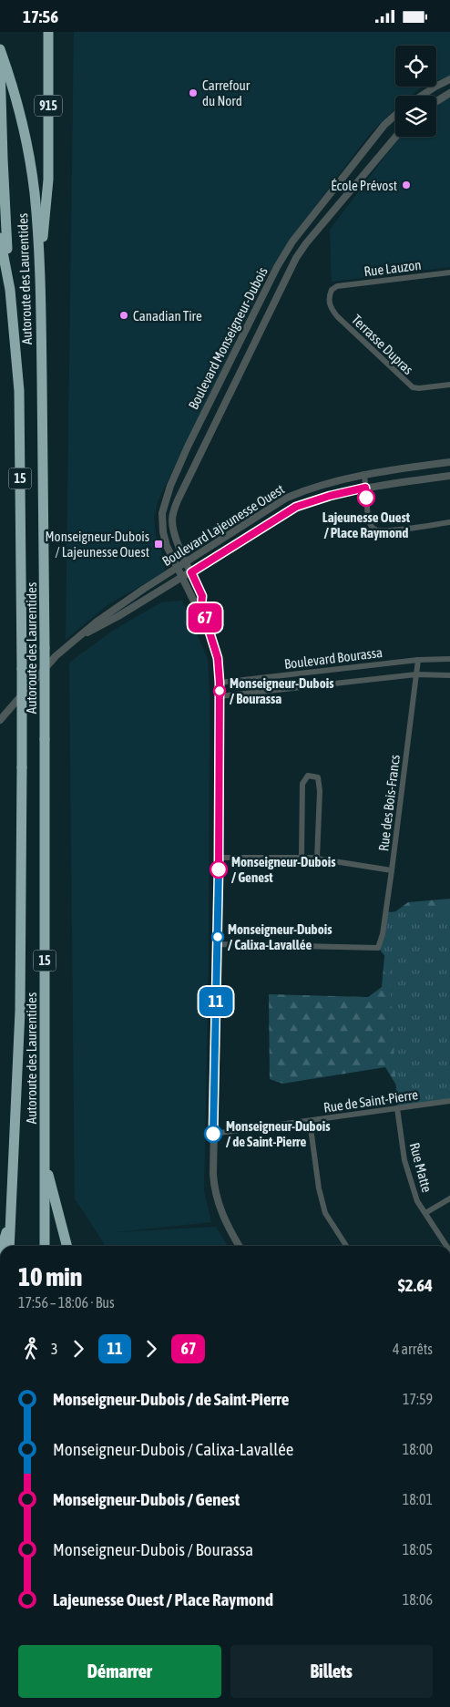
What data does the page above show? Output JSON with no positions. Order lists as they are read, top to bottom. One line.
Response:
{"streets":{"highway":["915","Autoroute des Laurentides","15"],"street":["Rue Lauzon","Boulevard Monseigneur-Dubois","Terrasse Dupras","Boulevard Lajeunesse Ouest","Boulevard Bourassa","Rue des Bois-Francs","Rue de Saint-Pierre","Rue Matte"]},"crossings":[["915","Autoroute des Laurentides"],["Rue Lauzon","Terrasse Dupras"],["Boulevard Monseigneur-Dubois","Boulevard Lajeunesse Ouest"],["Boulevard Monseigneur-Dubois","Boulevard Bourassa"],["Boulevard Monseigneur-Dubois","Rue des Bois-Francs"],["Boulevard Monseigneur-Dubois","Rue de Saint-Pierre"],["Boulevard Bourassa","Rue des Bois-Francs"],["Rue de Saint-Pierre","Rue Matte"]],"places":{"other":["Carrefour du Nord","École Prévost","Canadian Tire","Lajeunesse Ouest / Place Raymond","Monseigneur-Dubois / Bourassa","Monseigneur-Dubois / Genest","Monseigneur-Dubois / Calixa-Lavallée","Monseigneur-Dubois / de Saint-Pierre"],"transit":["Monseigneur-Dubois / Lajeunesse Ouest"]},"lines":["bus line 67","bus line 11"],"page":{"status":"17:56","on_map":["11","67"],"heading":["10 min","17:56 – 18:06 · Bus","$2.64"],"legs":["3","11","67","4 arrêts"],"list":[{"name":"Monseigneur-Dubois / de Saint-Pierre","value":"17:59"},{"name":"Monseigneur-Dubois / Calixa-Lavallée","value":"18:00"},{"name":"Monseigneur-Dubois / Genest","value":"18:01"},{"name":"Monseigneur-Dubois / Bourassa","value":"18:05"},{"name":"Lajeunesse Ouest / Place Raymond","value":"18:06"}],"buttons":["Démarrer","Billets"]}}
